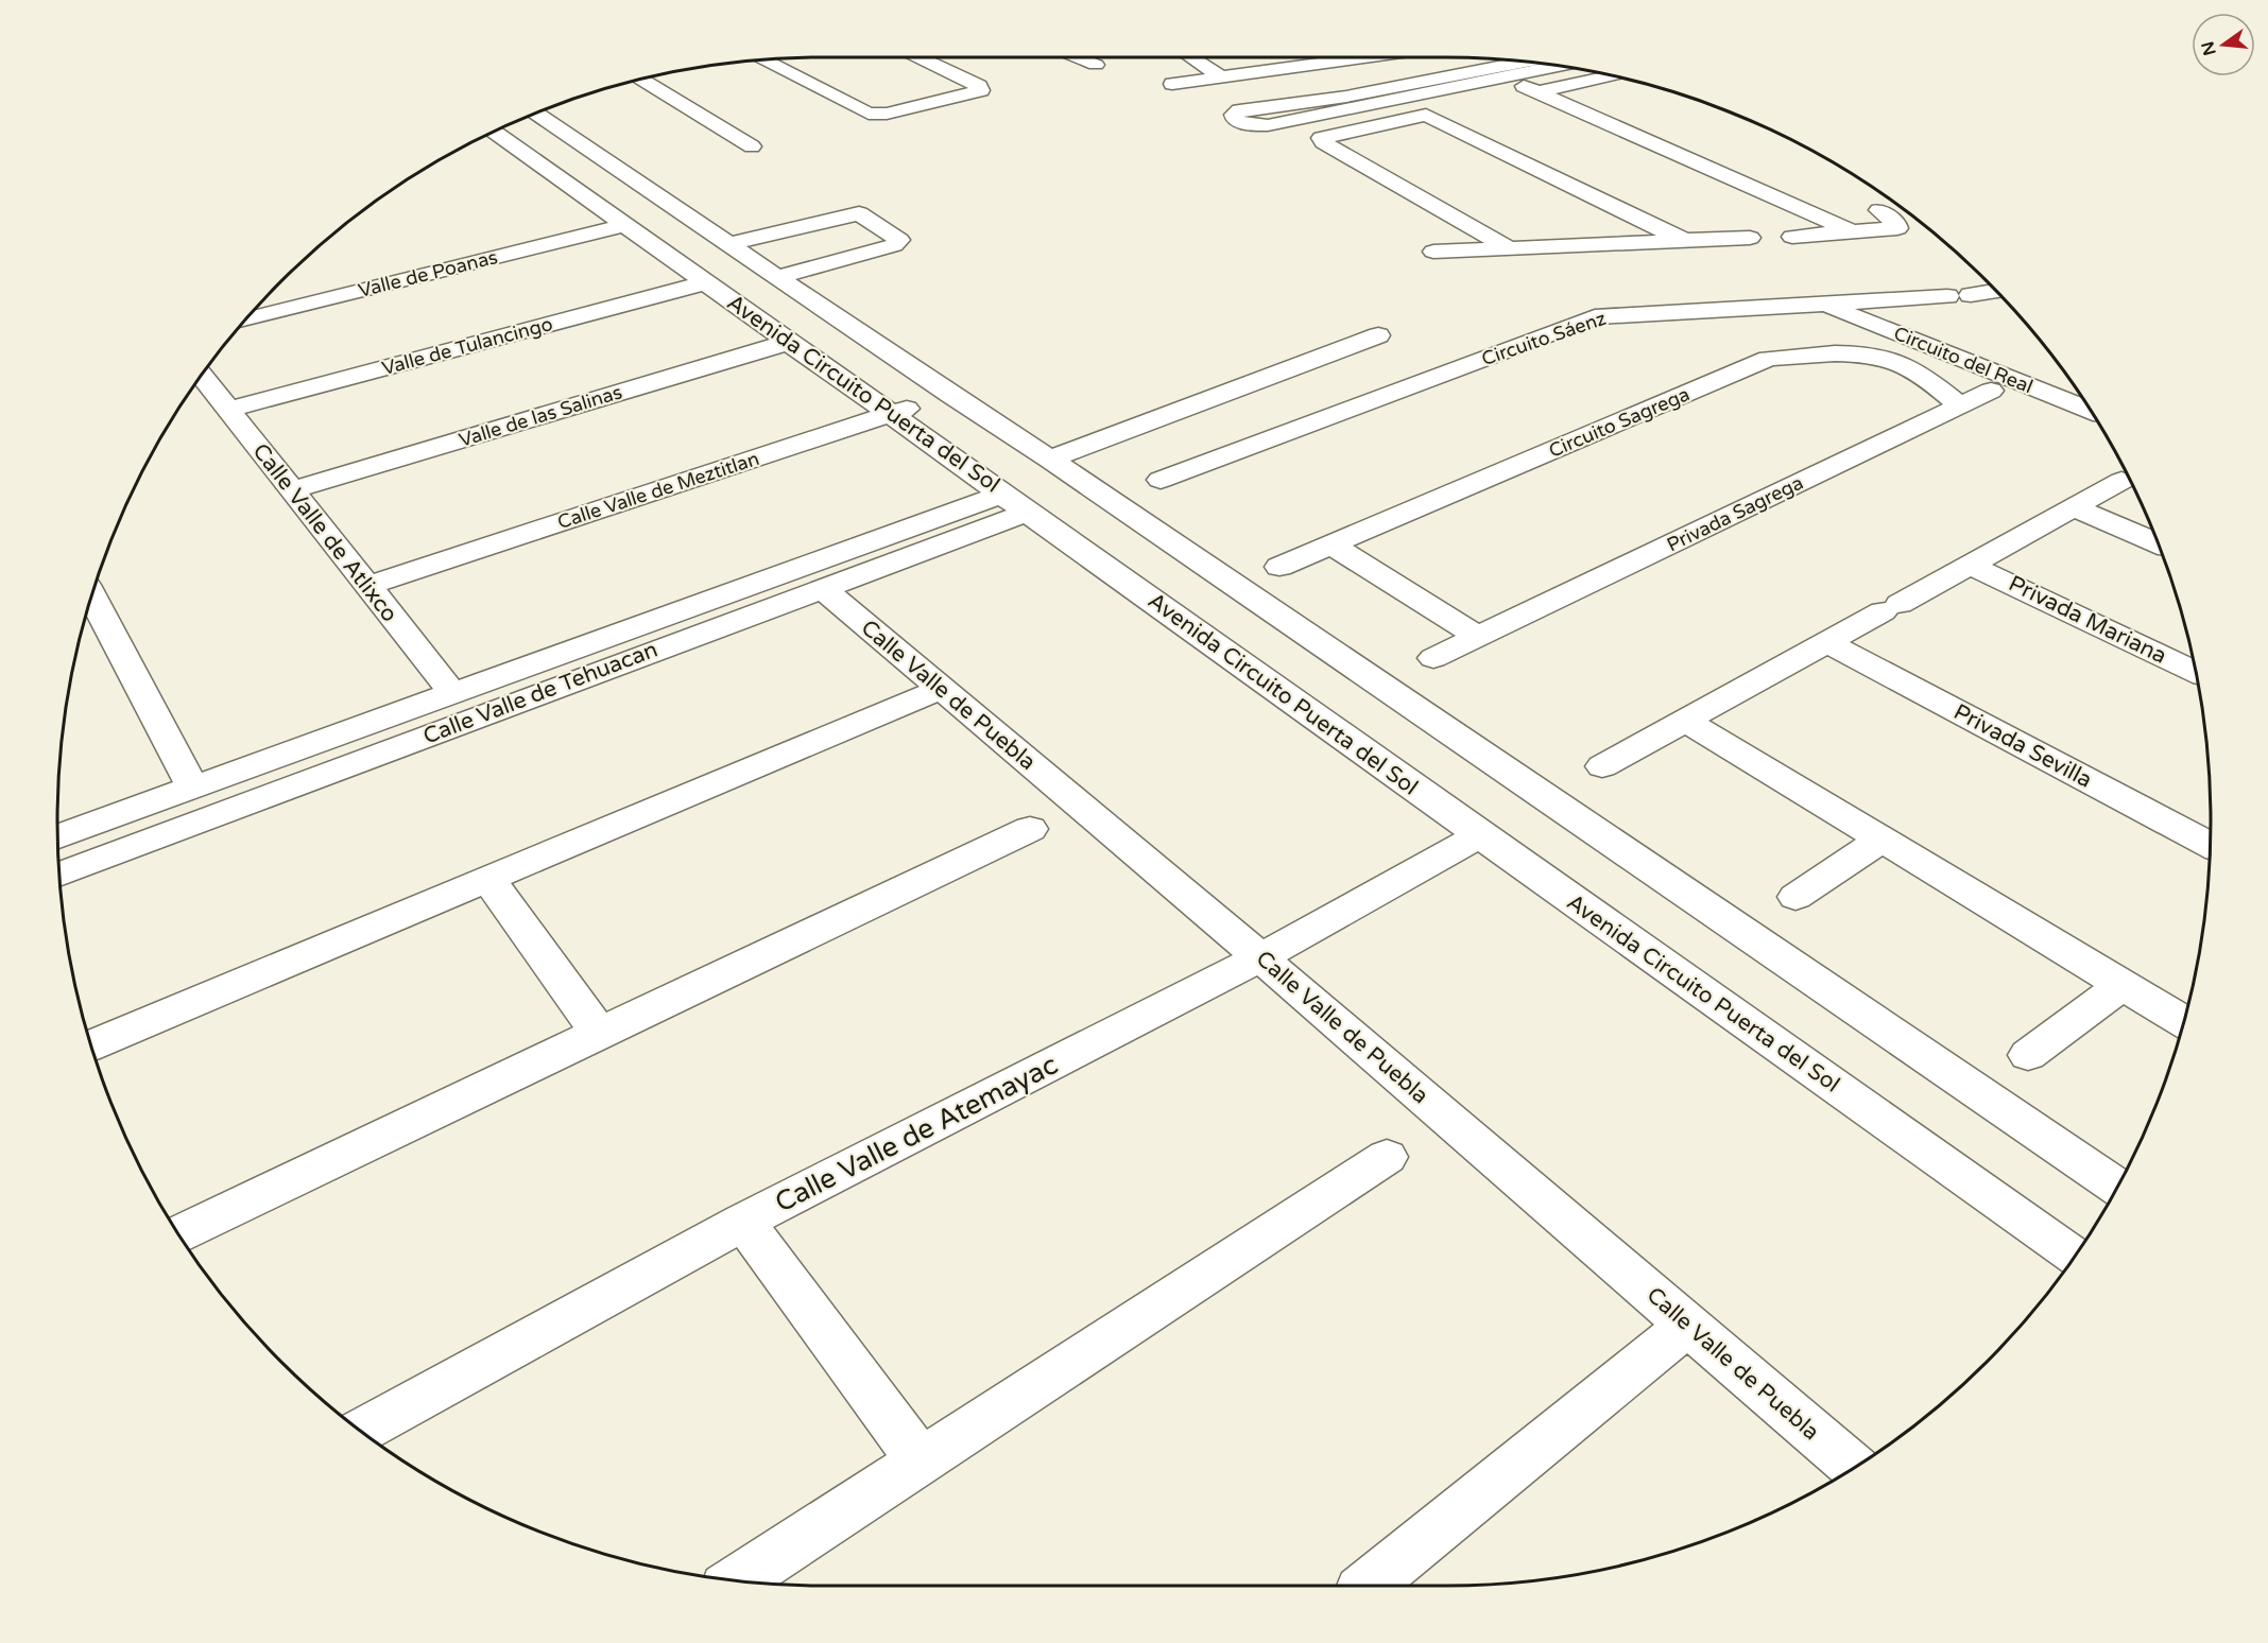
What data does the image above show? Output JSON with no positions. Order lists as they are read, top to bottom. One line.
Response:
{"streets":{"street":["Valle de Poanas","Circuito Sáenz","Valle de Tulancingo","Circuito del Real","Avenida Circuito Puerta del Sol","Valle de las Salinas","Circuito Sagrega","Calle Valle de Meztitlan","Privada Sagrega","Calle Valle de Atlixco","Privada Mariana","Calle Valle de Tehuacan","Calle Valle de Puebla","Privada Sevilla","Calle Valle de Atemayac"]},"crossings":[["Valle de Poanas","Avenida Circuito Puerta del Sol"],["Circuito Sáenz","Circuito del Real"],["Valle de Tulancingo","Avenida Circuito Puerta del Sol"],["Valle de Tulancingo","Calle Valle de Atlixco"],["Avenida Circuito Puerta del Sol","Valle de las Salinas"],["Avenida Circuito Puerta del Sol","Calle Valle de Meztitlan"],["Avenida Circuito Puerta del Sol","Calle Valle de Tehuacan"],["Avenida Circuito Puerta del Sol","Calle Valle de Atemayac"],["Valle de las Salinas","Calle Valle de Atlixco"],["Circuito Sagrega","Privada Sagrega"],["Calle Valle de Meztitlan","Calle Valle de Atlixco"],["Calle Valle de Atlixco","Calle Valle de Tehuacan"],["Privada Mariana","Privada Sevilla"],["Calle Valle de Tehuacan","Calle Valle de Puebla"],["Calle Valle de Puebla","Calle Valle de Atemayac"]],"north":"left"}
